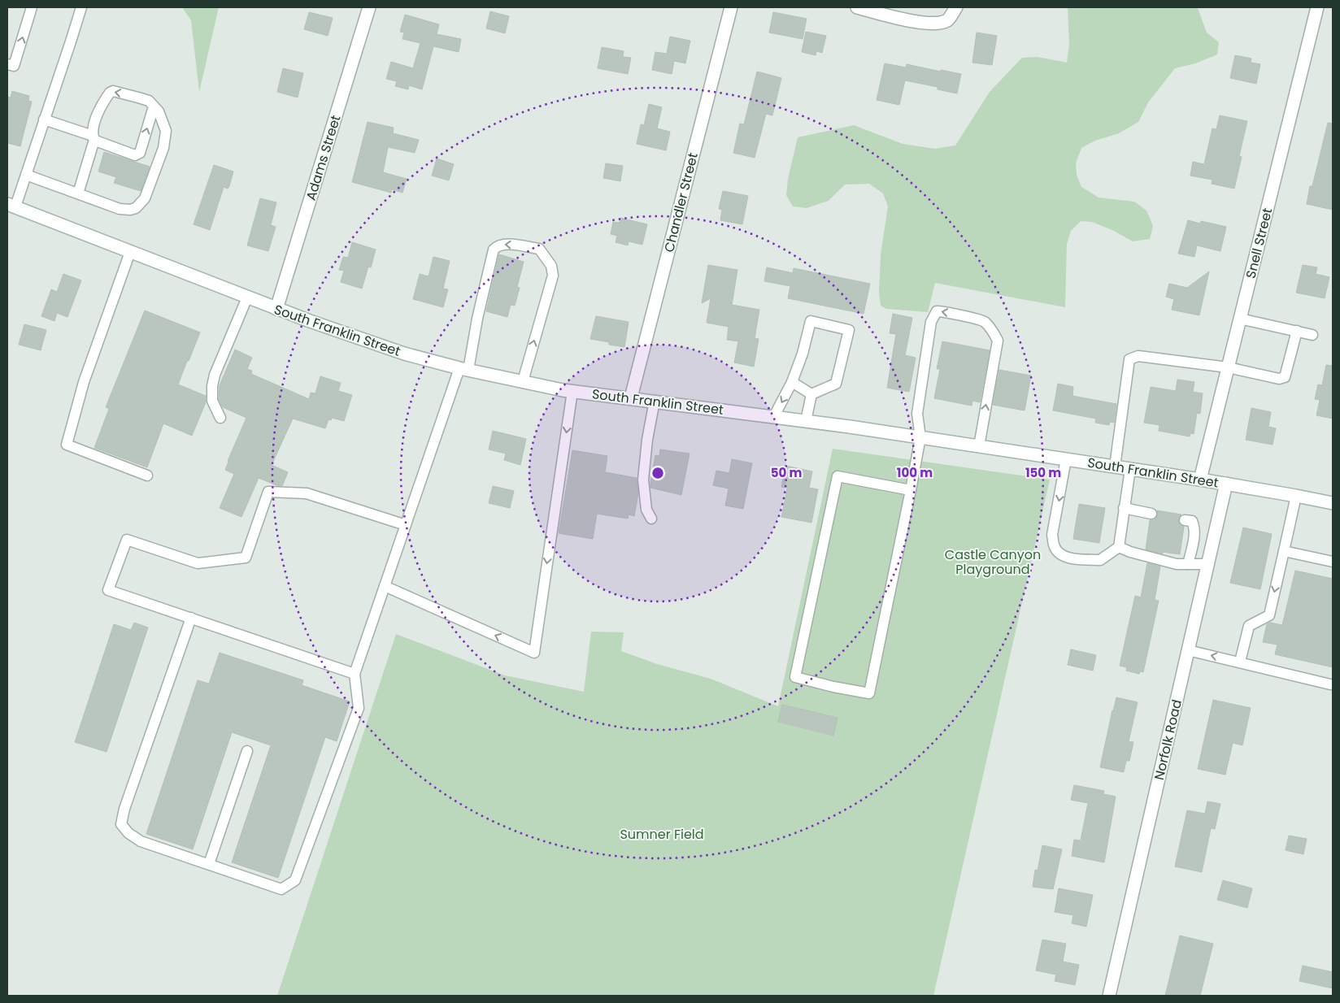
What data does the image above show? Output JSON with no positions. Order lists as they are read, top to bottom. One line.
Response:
{"streets":{"street":["Adams Street","Chandler Street","Snell Street","South Franklin Street","Norfolk Road"]},"crossings":[["Adams Street","South Franklin Street"],["Chandler Street","South Franklin Street"],["Snell Street","South Franklin Street"],["South Franklin Street","Norfolk Road"]],"parks":["Castle Canyon Playground","Sumner Field"],"rings":["50 m","100 m","150 m"]}
